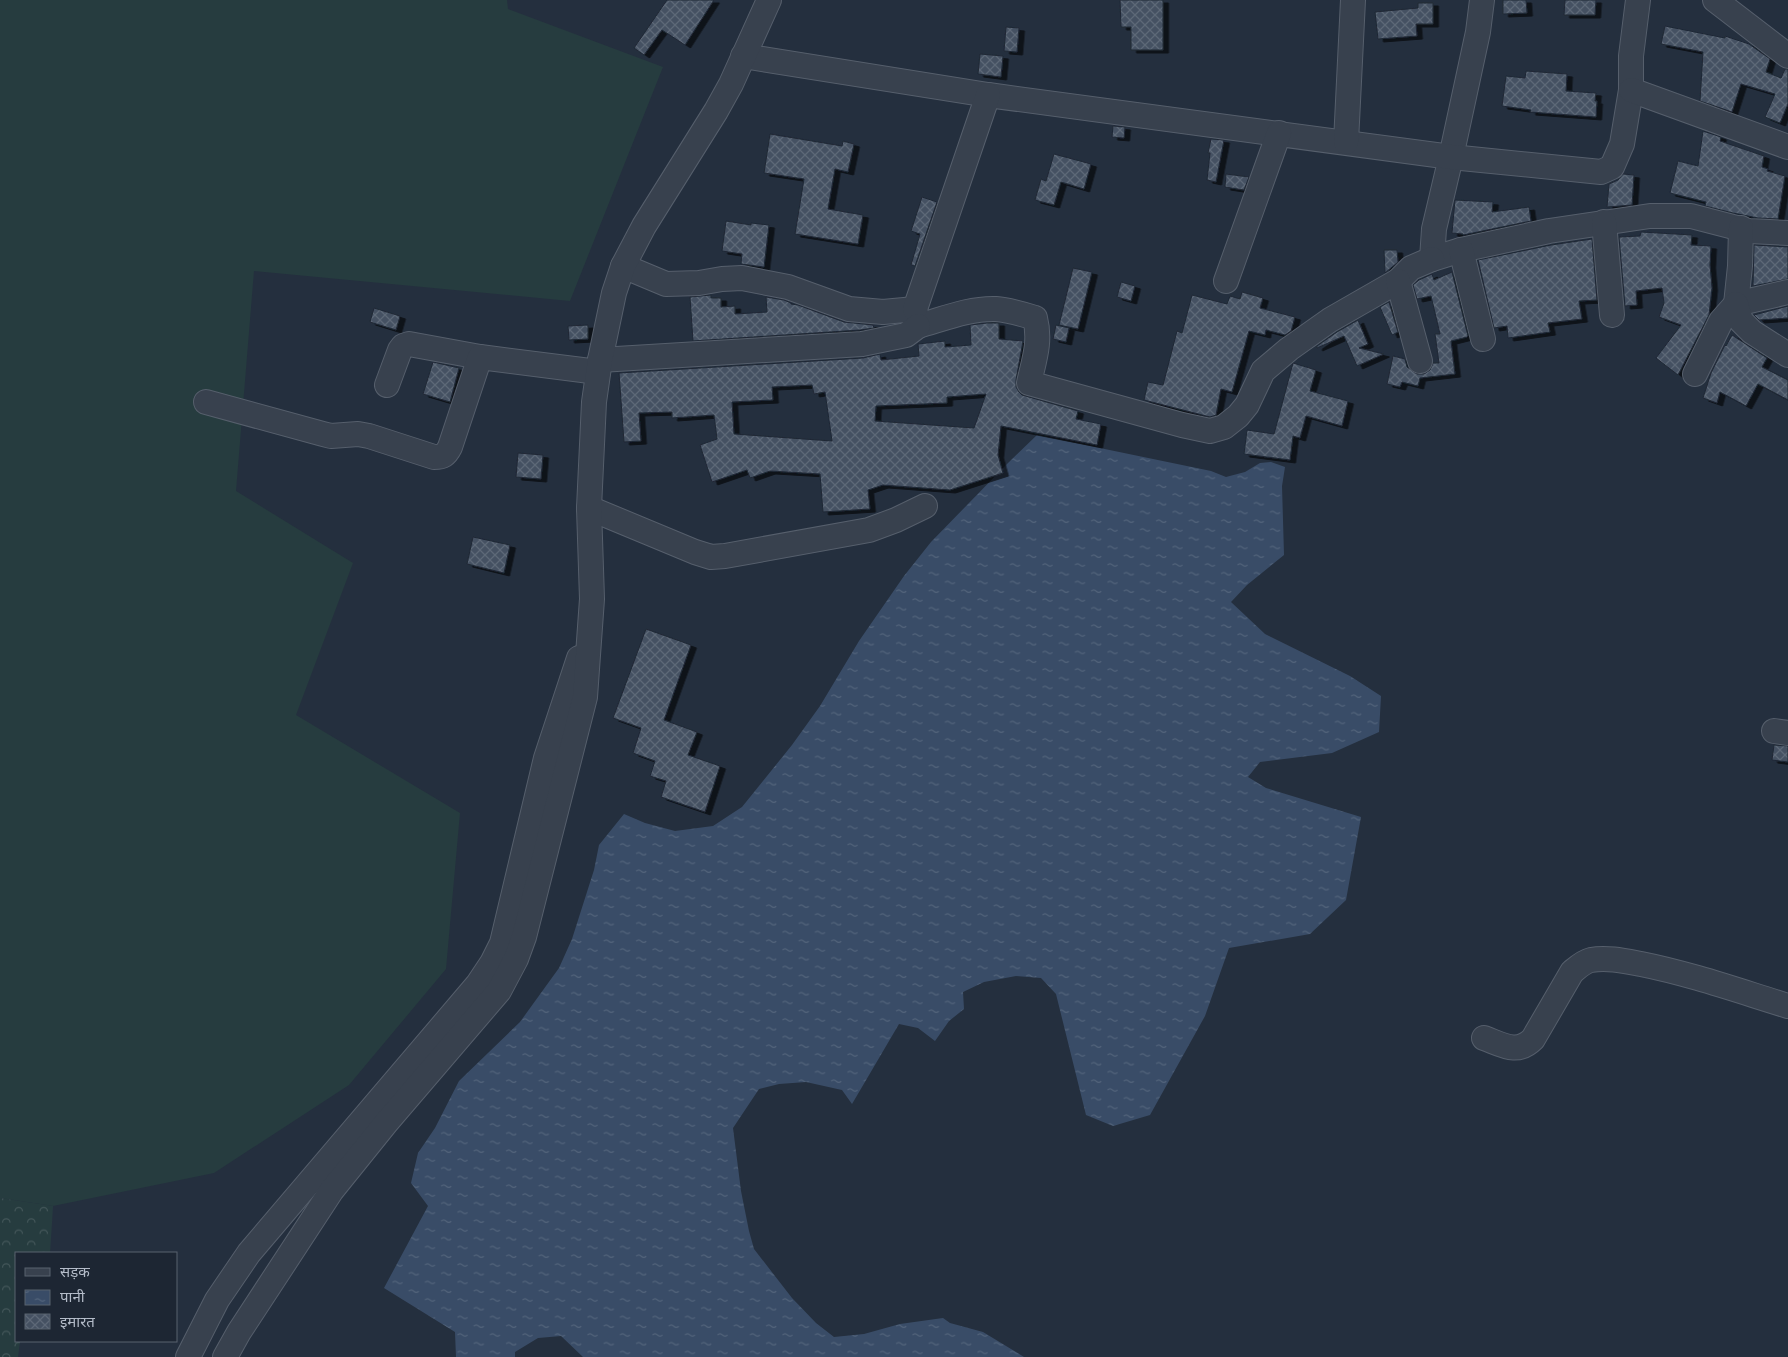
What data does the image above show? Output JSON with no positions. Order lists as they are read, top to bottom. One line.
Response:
{"legend":["सड़क","पानी","इमारत"]}
